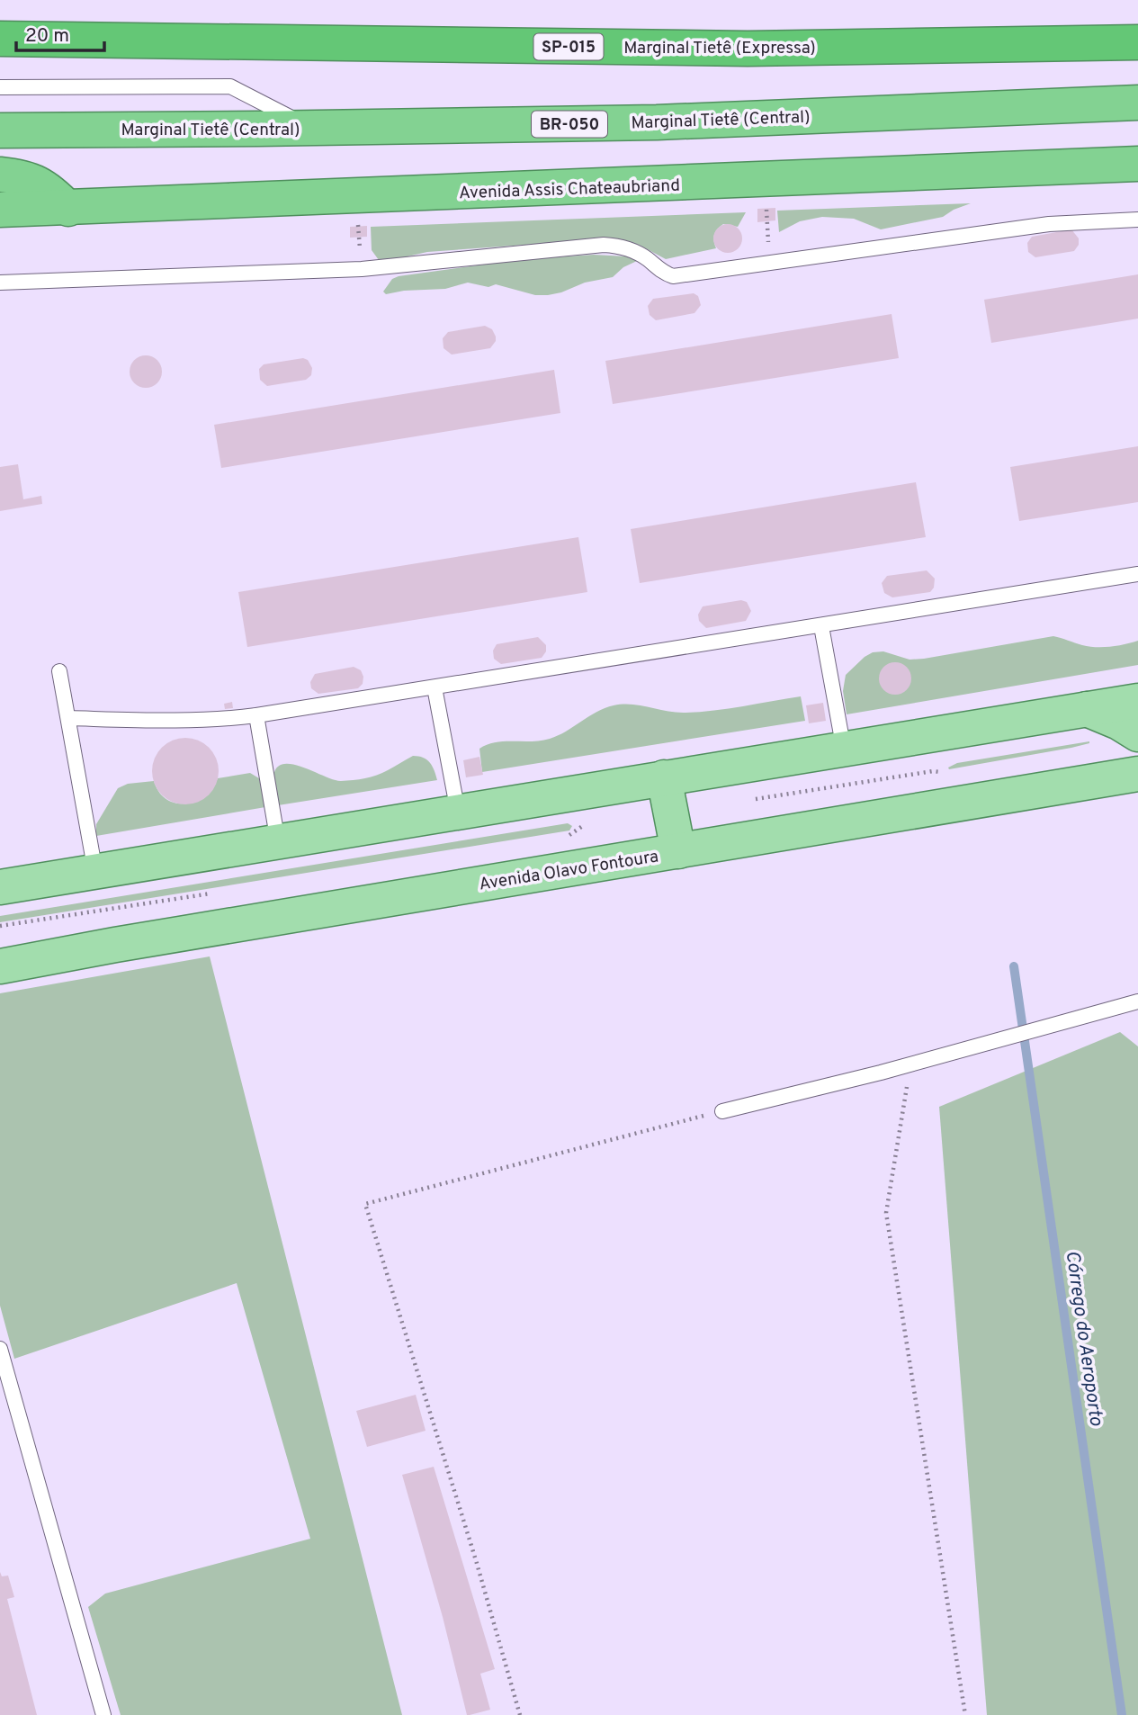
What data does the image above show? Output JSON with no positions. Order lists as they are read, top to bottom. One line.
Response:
{"streets":{"highway":["SP-015","Marginal Tietê (Expressa)","Marginal Tietê (Central)","BR-050","Avenida Assis Chateaubriand"],"main road":["Avenida Olavo Fontoura"]},"water":["Córrego do Aeroporto"],"scale_bar":"20 m"}
